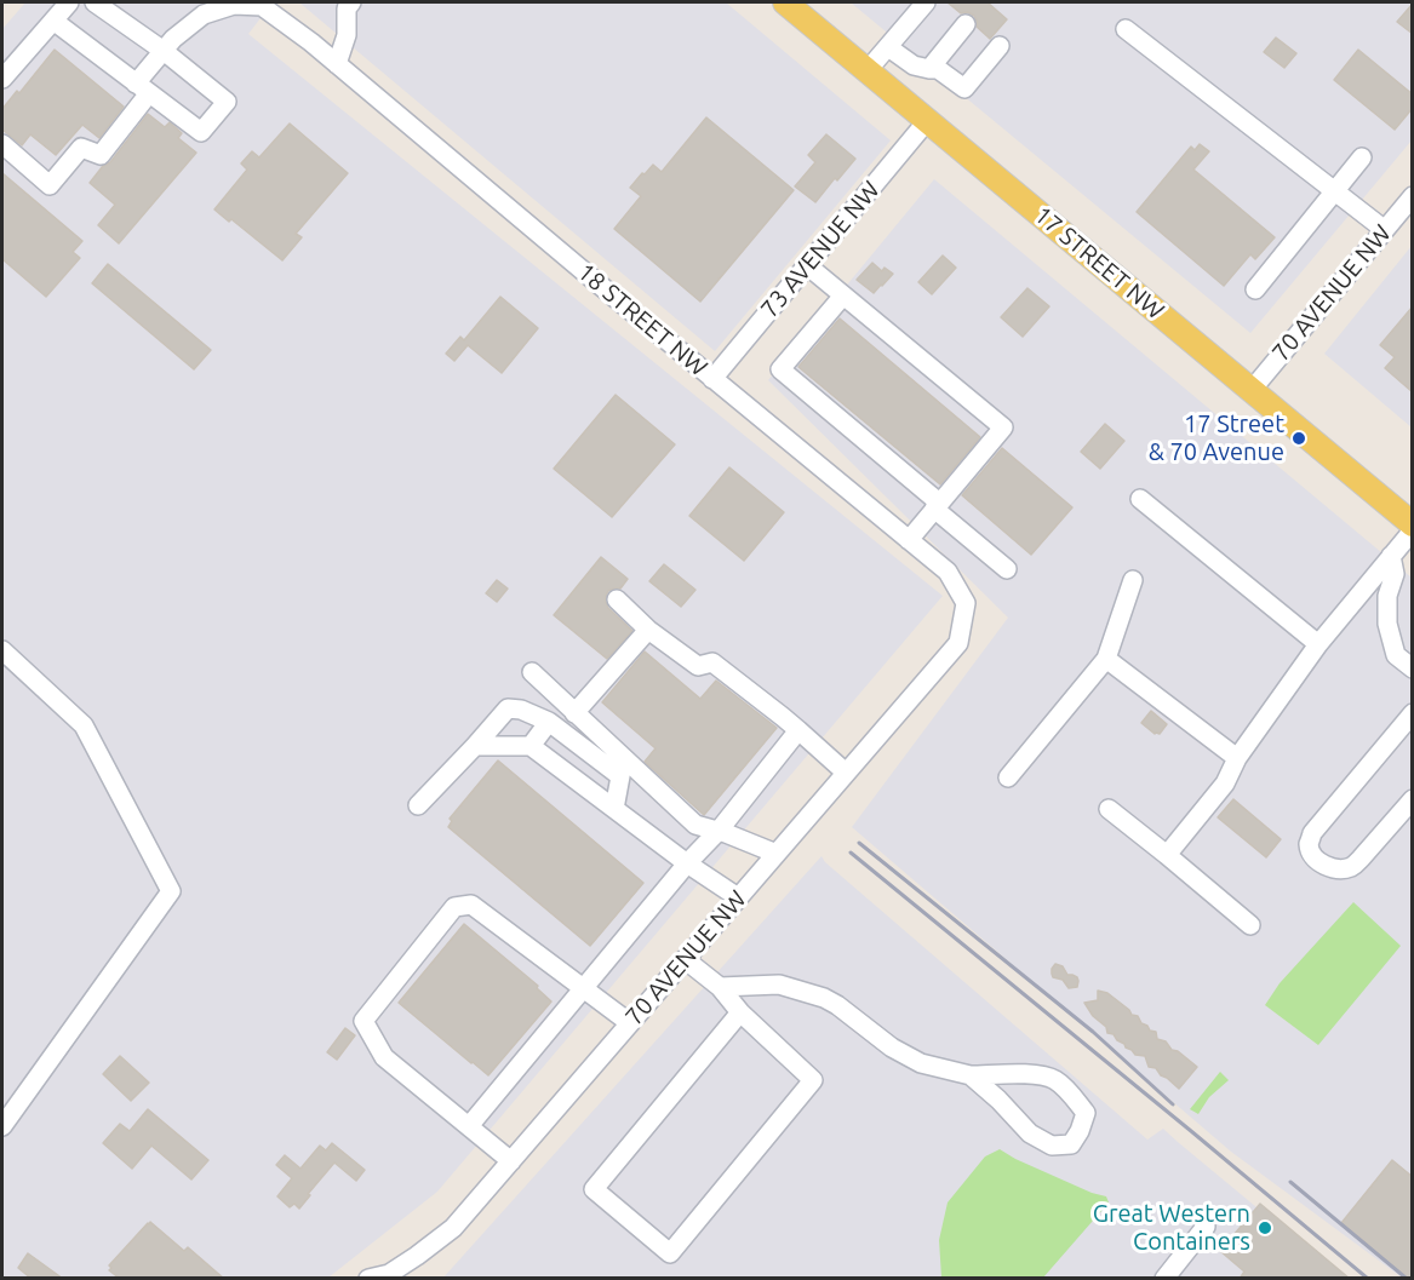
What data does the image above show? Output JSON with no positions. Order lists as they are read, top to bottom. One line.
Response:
{"streets":{"main road":["17 STREET NW"],"street":["73 AVENUE NW","70 AVENUE NW","18 STREET NW"]},"crossings":[["73 AVENUE NW","17 STREET NW"],["73 AVENUE NW","18 STREET NW"],["17 STREET NW","70 AVENUE NW"],["70 AVENUE NW","18 STREET NW"]],"places":["17 Street & 70 Avenue","Great Western Containers"]}
